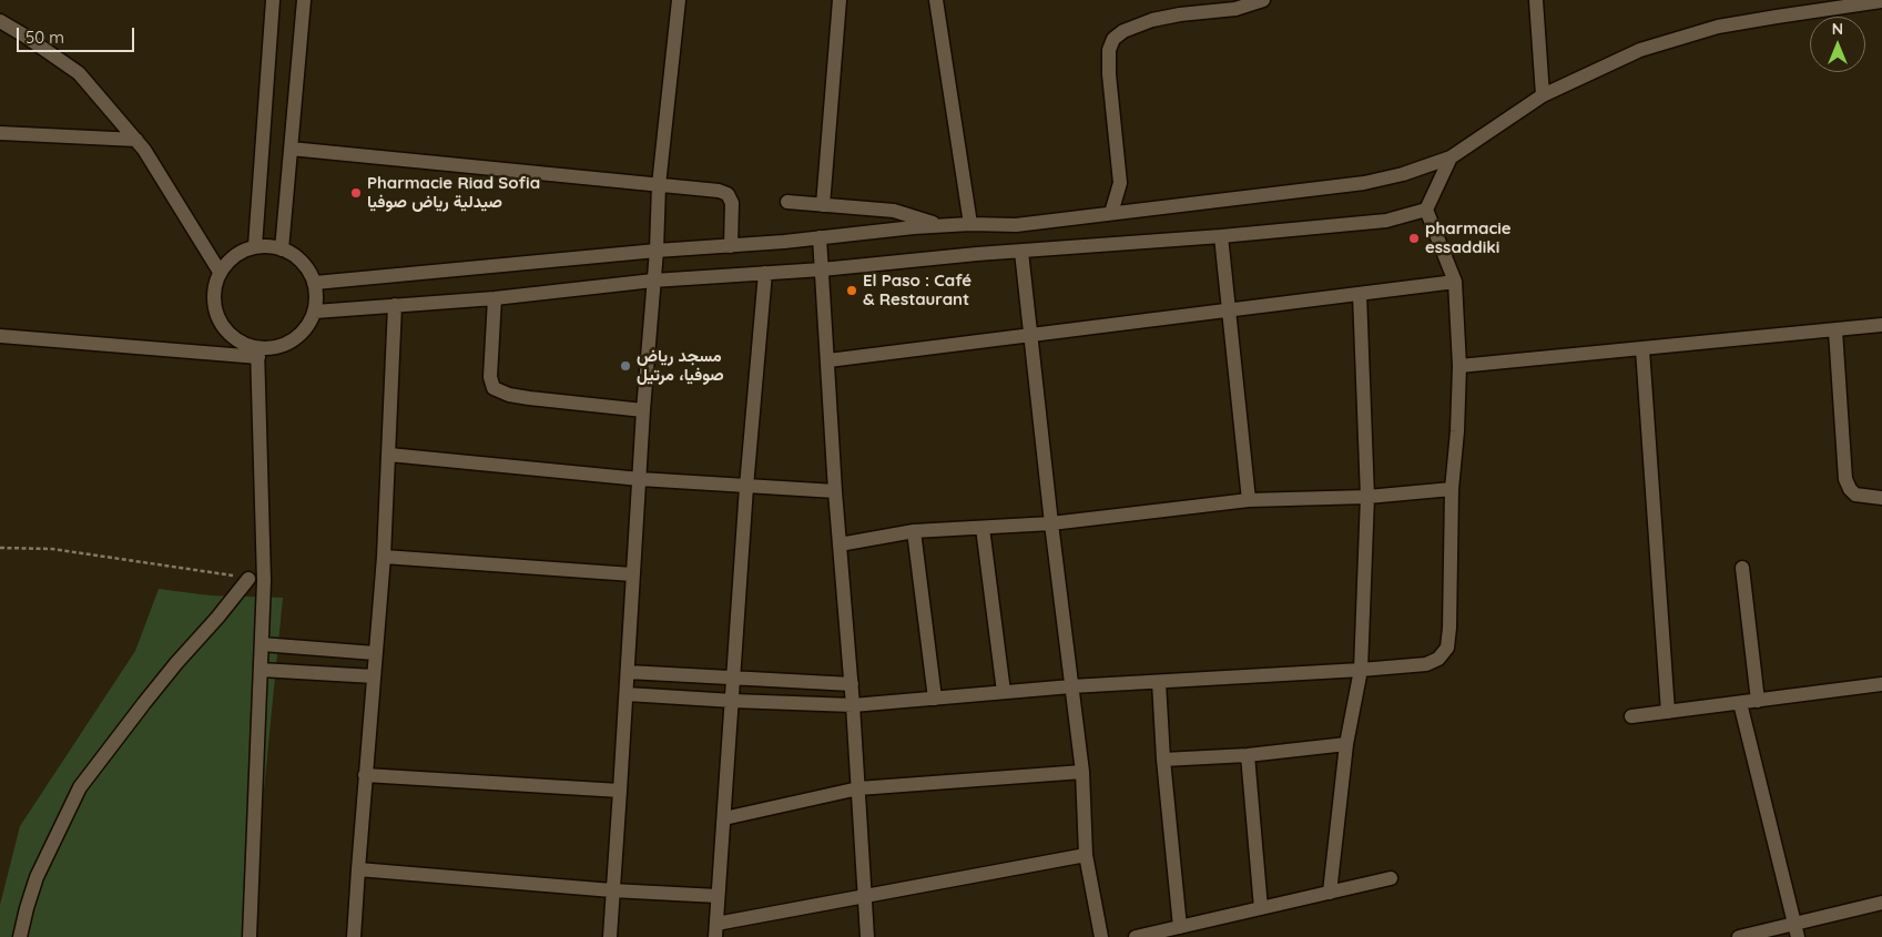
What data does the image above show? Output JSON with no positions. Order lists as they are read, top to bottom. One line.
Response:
{"places":["Pharmacie Riad Sofia صيدلية رياض صوفيا","pharmacie essaddiki","El Paso : Café & Restaurant","مسجد رياض صوفيا، مرتیل"],"scale_bar":"50 m","north":"top"}
